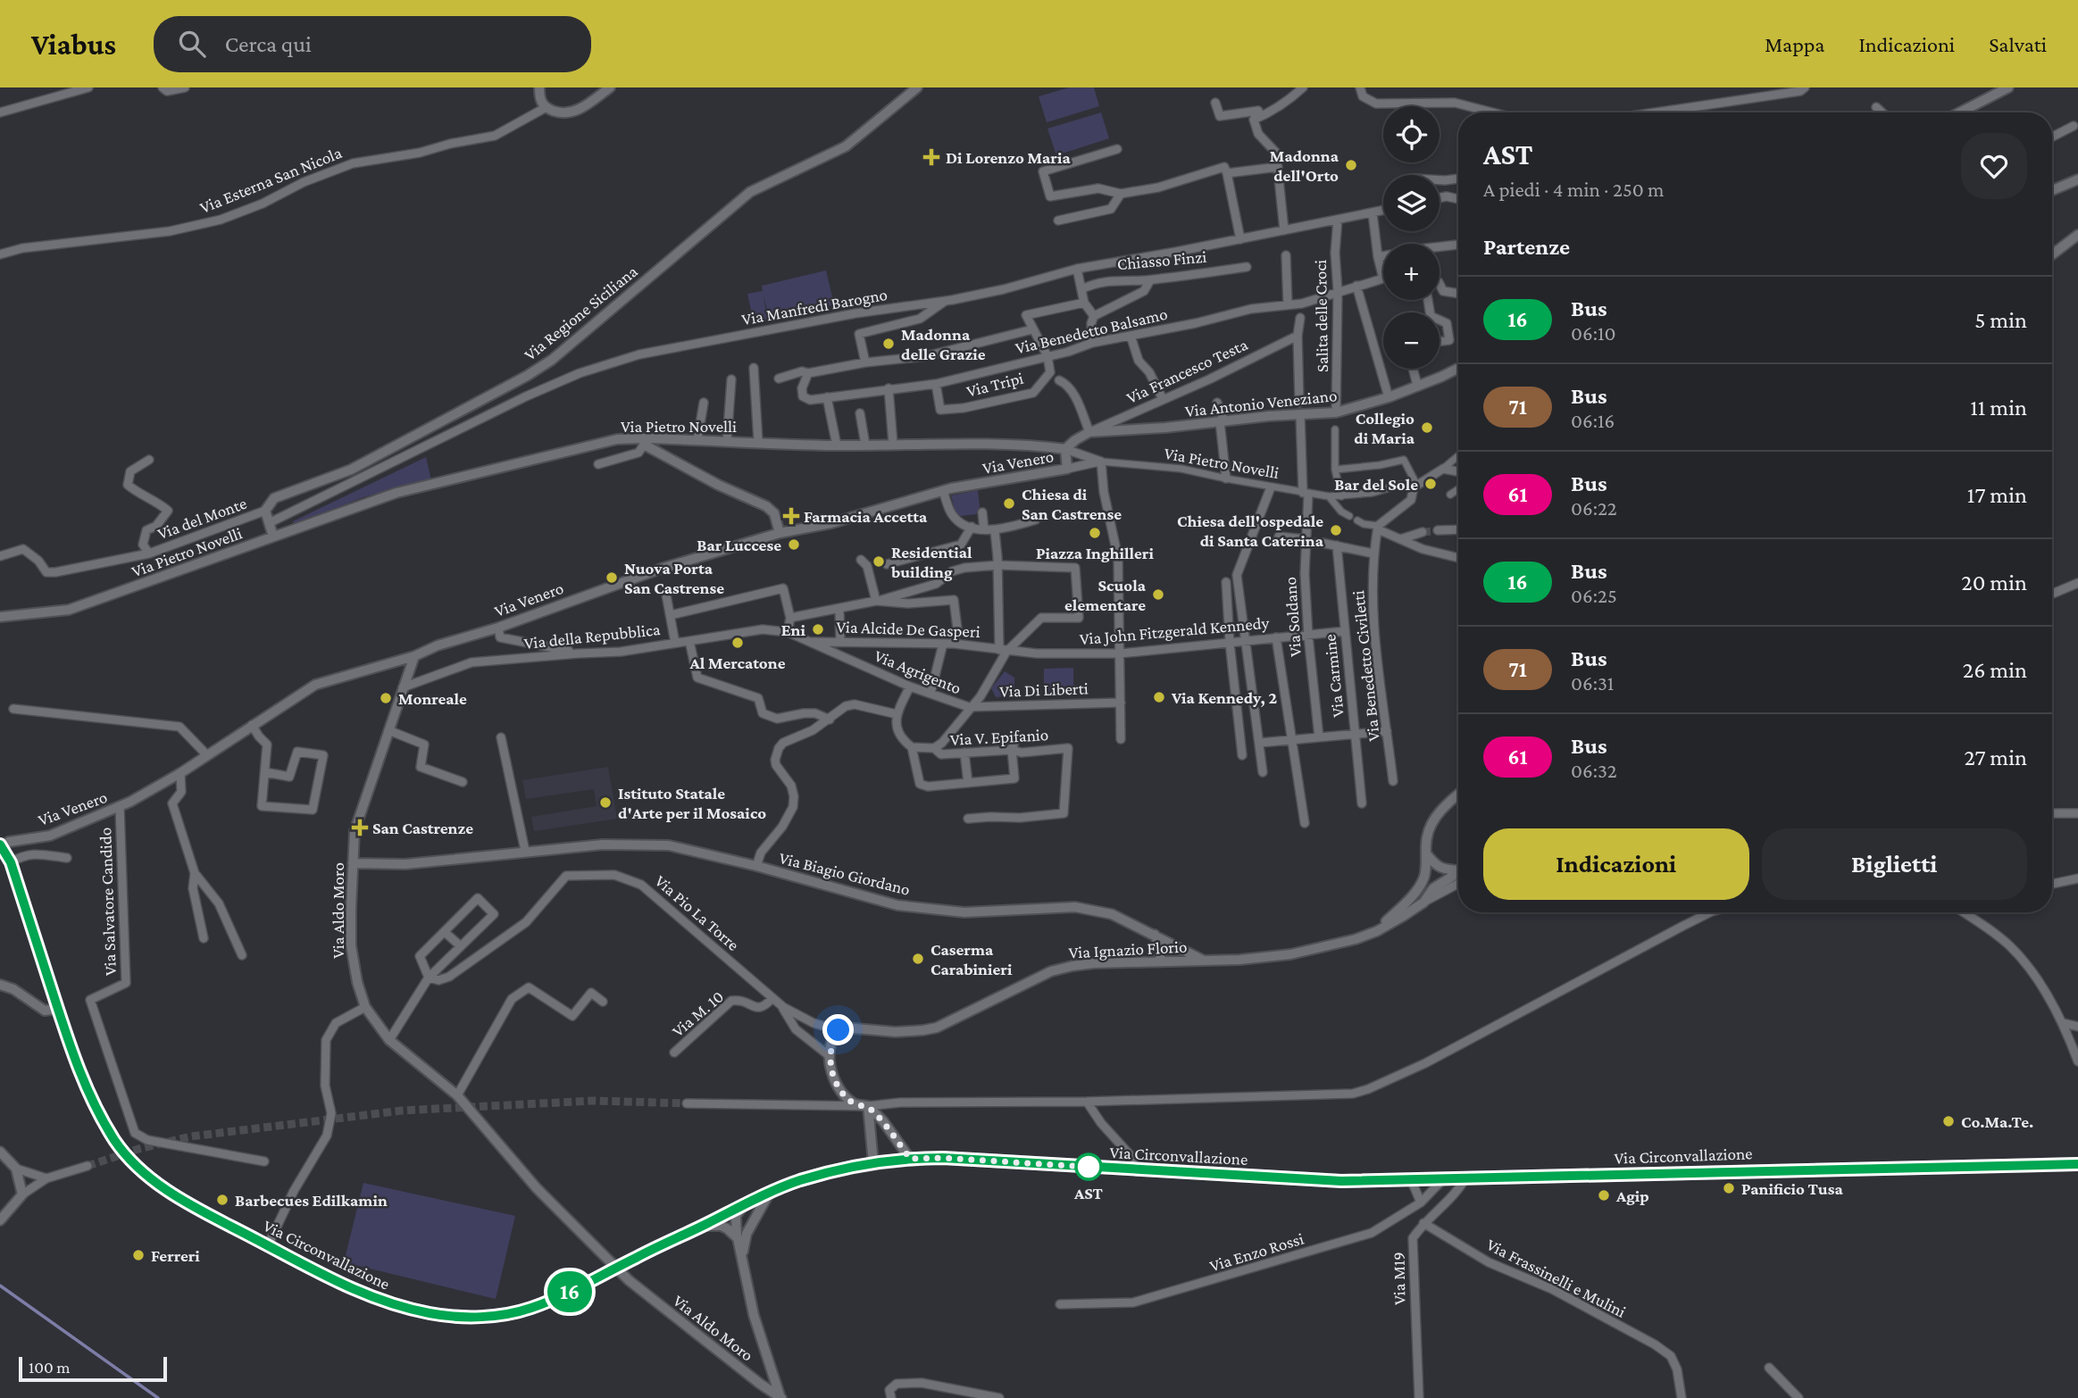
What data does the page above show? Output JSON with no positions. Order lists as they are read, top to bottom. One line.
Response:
{"streets":{"main road":["Via Circonvallazione"],"street":["Via Esterna San Nicola","Chiasso Finzi","Via Manfredi Barogno","Via Regione Siciliana","Salita delle Croci","Via Benedetto Balsamo","Via Francesco Testa","Via Tripi","Via Antonio Veneziano","Via Pietro Novelli","Via Venero","Via del Monte","Via Soldano","Via Alcide De Gasperi","Via John Fitzgerald Kennedy","Via della Repubblica","Via Benedetto Civiletti","Via Agrigento","Via Carmine","Via Di Liberti","Via V. Epifanio","Via Biagio Giordano","Via Salvatore Candido","Via Aldo Moro","Via Pio La Torre","Via Ignazio Florio","Via M. 10","Via Enzo Rossi","Via Frassinelli e Mulini","Via M19"]},"crossings":[["Via Manfredi Barogno","Salita delle Croci"],["Via Regione Siciliana","Via del Monte"],["Salita delle Croci","Via Benedetto Balsamo"],["Salita delle Croci","Via Antonio Veneziano"],["Via Benedetto Balsamo","Via Tripi"],["Via Francesco Testa","Via Antonio Veneziano"],["Via Antonio Veneziano","Via Soldano"],["Via Pietro Novelli","Via Venero"],["Via Pietro Novelli","Via Soldano"],["Via Venero","Via Salvatore Candido"],["Via Venero","Via Aldo Moro"],["Via Venero","Via Circonvallazione"],["Via Soldano","Via John Fitzgerald Kennedy"],["Via Alcide De Gasperi","Via John Fitzgerald Kennedy"],["Via Alcide De Gasperi","Via Agrigento"],["Via John Fitzgerald Kennedy","Via Carmine"],["Via della Repubblica","Via Agrigento"],["Via della Repubblica","Via Aldo Moro"],["Via Agrigento","Via Di Liberti"],["Via Biagio Giordano","Via Aldo Moro"],["Via Biagio Giordano","Via Ignazio Florio"],["Via Pio La Torre","Via M. 10"],["Via Circonvallazione","Via Enzo Rossi"],["Via Circonvallazione","Via M19"],["Via Frassinelli e Mulini","Via M19"]],"places":{"health":["Di Lorenzo Maria","Farmacia Accetta","San Castrenze"],"other":["Madonna dell'Orto","Madonna delle Grazie","Collegio di Maria","Bar del Sole","Chiesa di San Castrense","Chiesa dell'ospedale di Santa Caterina","Piazza Inghilleri","Bar Luccese","Residential building","Nuova Porta San Castrense","Scuola elementare","Eni","Al Mercatone","Via Kennedy, 2","Monreale","Istituto Statale d'Arte per il Mosaico","Caserma Carabinieri","Co.Ma.Te.","AST","Panificio Tusa","Agip","Barbecues Edilkamin","Ferreri"]},"lines":["bus line 16"],"scale_bar":"100 m","page":{"header":"Viabus","search":"Cerca qui","nav":["Mappa","Indicazioni","Salvati"],"on_map":"16","map_buttons":["+","−"],"heading":[["AST","A piedi · 4 min · 250 m"],"Partenze"],"list":[{"mark":"16","name":"Bus","note":"06:10","value":"5 min"},{"mark":"71","name":"Bus","note":"06:16","value":"11 min"},{"mark":"61","name":"Bus","note":"06:22","value":"17 min"},{"mark":"16","name":"Bus","note":"06:25","value":"20 min"},{"mark":"71","name":"Bus","note":"06:31","value":"26 min"},{"mark":"61","name":"Bus","note":"06:32","value":"27 min"}],"buttons":["Indicazioni","Biglietti"],"scale":"100 m"}}
